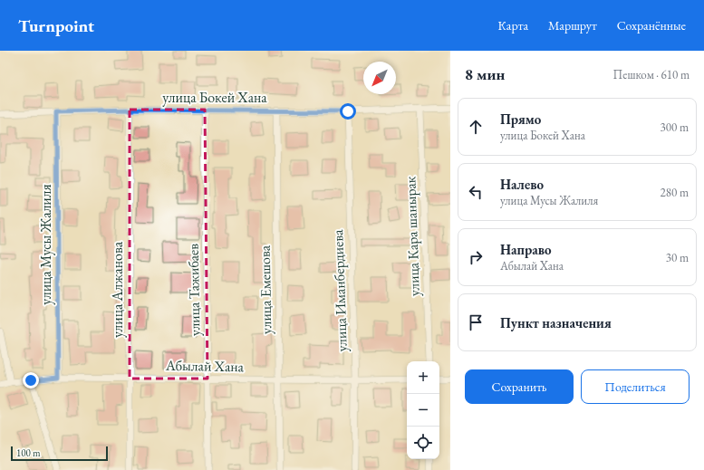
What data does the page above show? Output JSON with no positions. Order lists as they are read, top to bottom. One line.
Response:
{"streets":{"street":["улица Бокей Хана","улица Кара шанырак","улица Мусы Жалиля","улица Алжанова","улица Тажибаев","улица Емешова","улица Иманбердиева","Абылай Хана"]},"crossings":[["улица Бокей Хана","улица Кара шанырак"],["улица Бокей Хана","улица Мусы Жалиля"],["улица Бокей Хана","улица Алжанова"],["улица Бокей Хана","улица Тажибаев"],["улица Бокей Хана","улица Емешова"],["улица Бокей Хана","улица Иманбердиева"],["улица Мусы Жалиля","Абылай Хана"],["улица Алжанова","Абылай Хана"],["улица Тажибаев","Абылай Хана"],["улица Емешова","Абылай Хана"],["улица Иманбердиева","Абылай Хана"]],"scale_bar":"100 m","north":"bottom left","page":{"header":"Turnpoint","nav":["Карта","Маршрут","Сохранённые"],"heading":["8 мин","Пешком · 610 m"],"list":[["Прямо","улица Бокей Хана","300 m"],["Налево","улица Мусы Жалиля","280 m"],["Направо","Абылай Хана","30 m"],"Пункт назначения"],"buttons":["Сохранить","Поделиться"],"map_buttons":["+","−"],"scale":"100 m"}}
